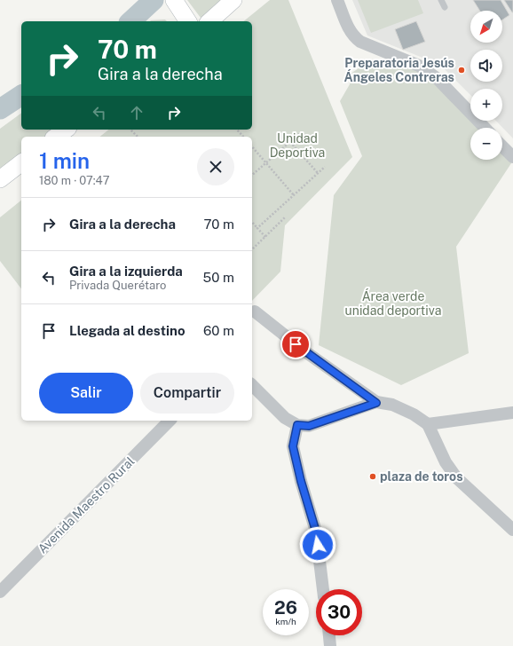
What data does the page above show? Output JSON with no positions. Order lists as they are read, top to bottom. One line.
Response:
{"streets":{"street":["Avenida Maestro Rural"]},"parks":["Unidad Deportiva","Área verde unidad deportiva"],"places":["Preparatoria Jesús Ángeles Contreras","plaza de toros"],"north":"bottom left","page":{"map_buttons":["+","−"],"turn":["70 m","Gira a la derecha"],"heading":["1 min","180 m · 07:47"],"list":[{"name":"Gira a la derecha","value":"70 m"},{"name":"Gira a la izquierda","note":"Privada Querétaro","value":"50 m"},{"name":"Llegada al destino","value":"60 m"}],"buttons":["Salir","Compartir"],"speed":"26 km/h","limit":"30"}}
